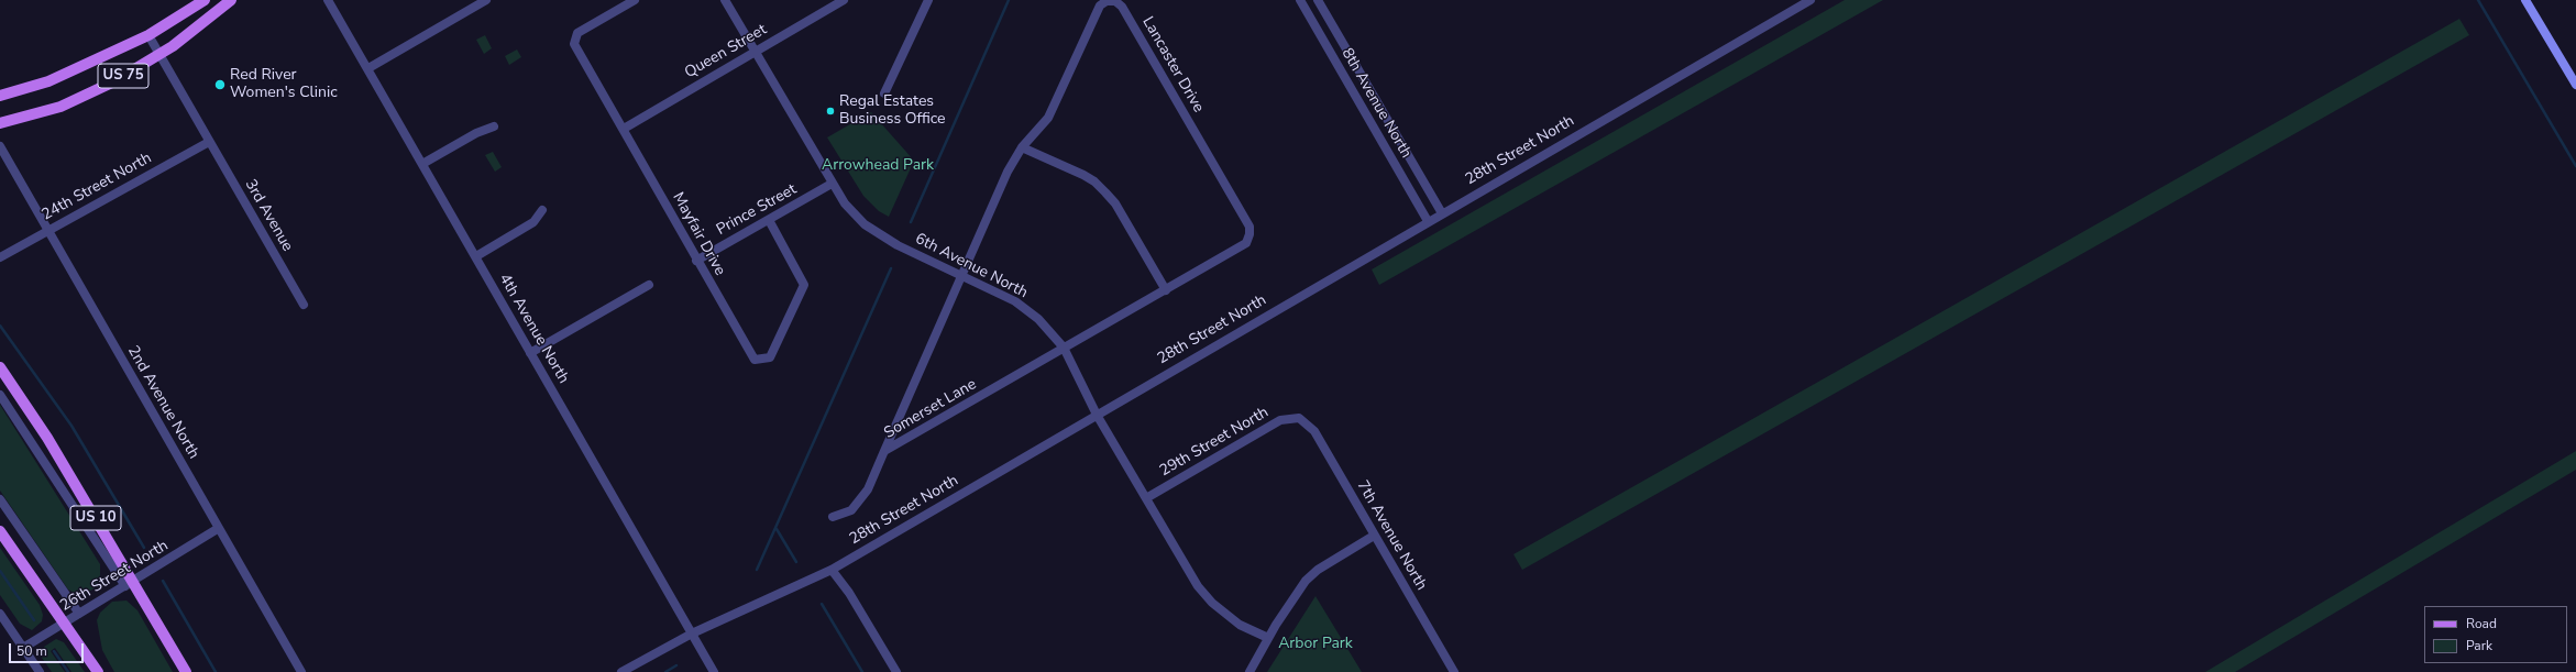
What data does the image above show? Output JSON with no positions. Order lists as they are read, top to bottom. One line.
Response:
{"streets":{"main road":["US 75","US 10"],"street":["Queen Street","Lancaster Drive","8th Avenue North","28th Street North","24th Street North","Prince Street","3rd Avenue","Mayfair Drive","6th Avenue North","4th Avenue North","2nd Avenue North","Somerset Lane","29th Street North","7th Avenue North","26th Street North"]},"crossings":[["Queen Street","Mayfair Drive"],["Queen Street","6th Avenue North"],["Lancaster Drive","6th Avenue North"],["Lancaster Drive","Somerset Lane"],["US 75","3rd Avenue"],["8th Avenue North","28th Street North"],["28th Street North","6th Avenue North"],["28th Street North","4th Avenue North"],["24th Street North","3rd Avenue"],["24th Street North","2nd Avenue North"],["Prince Street","Mayfair Drive"],["Prince Street","6th Avenue North"],["6th Avenue North","Somerset Lane"],["6th Avenue North","29th Street North"],["2nd Avenue North","26th Street North"],["29th Street North","7th Avenue North"],["US 10","26th Street North"]],"parks":["Arrowhead Park","Arbor Park"],"places":["Red River Women's Clinic","Regal Estates Business Office"],"legend":["Road","Park"],"scale_bar":"50 m"}
